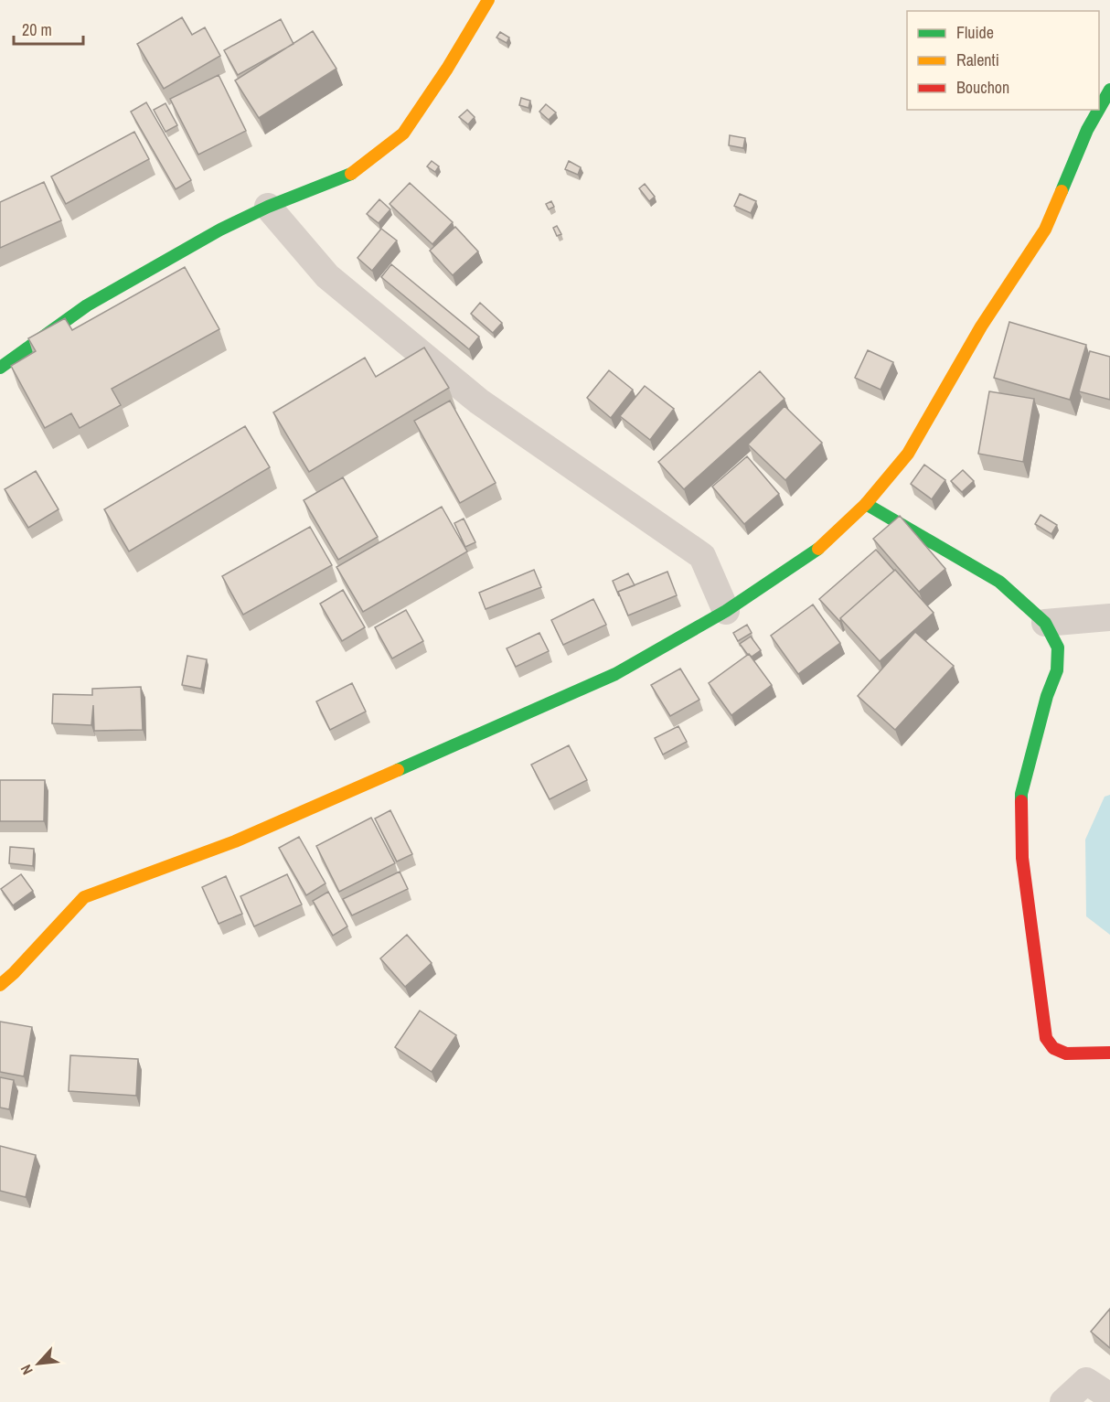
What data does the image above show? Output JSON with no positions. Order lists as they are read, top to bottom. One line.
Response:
{"legend":["Fluide","Ralenti","Bouchon"],"scale_bar":"20 m","north":"bottom left"}
